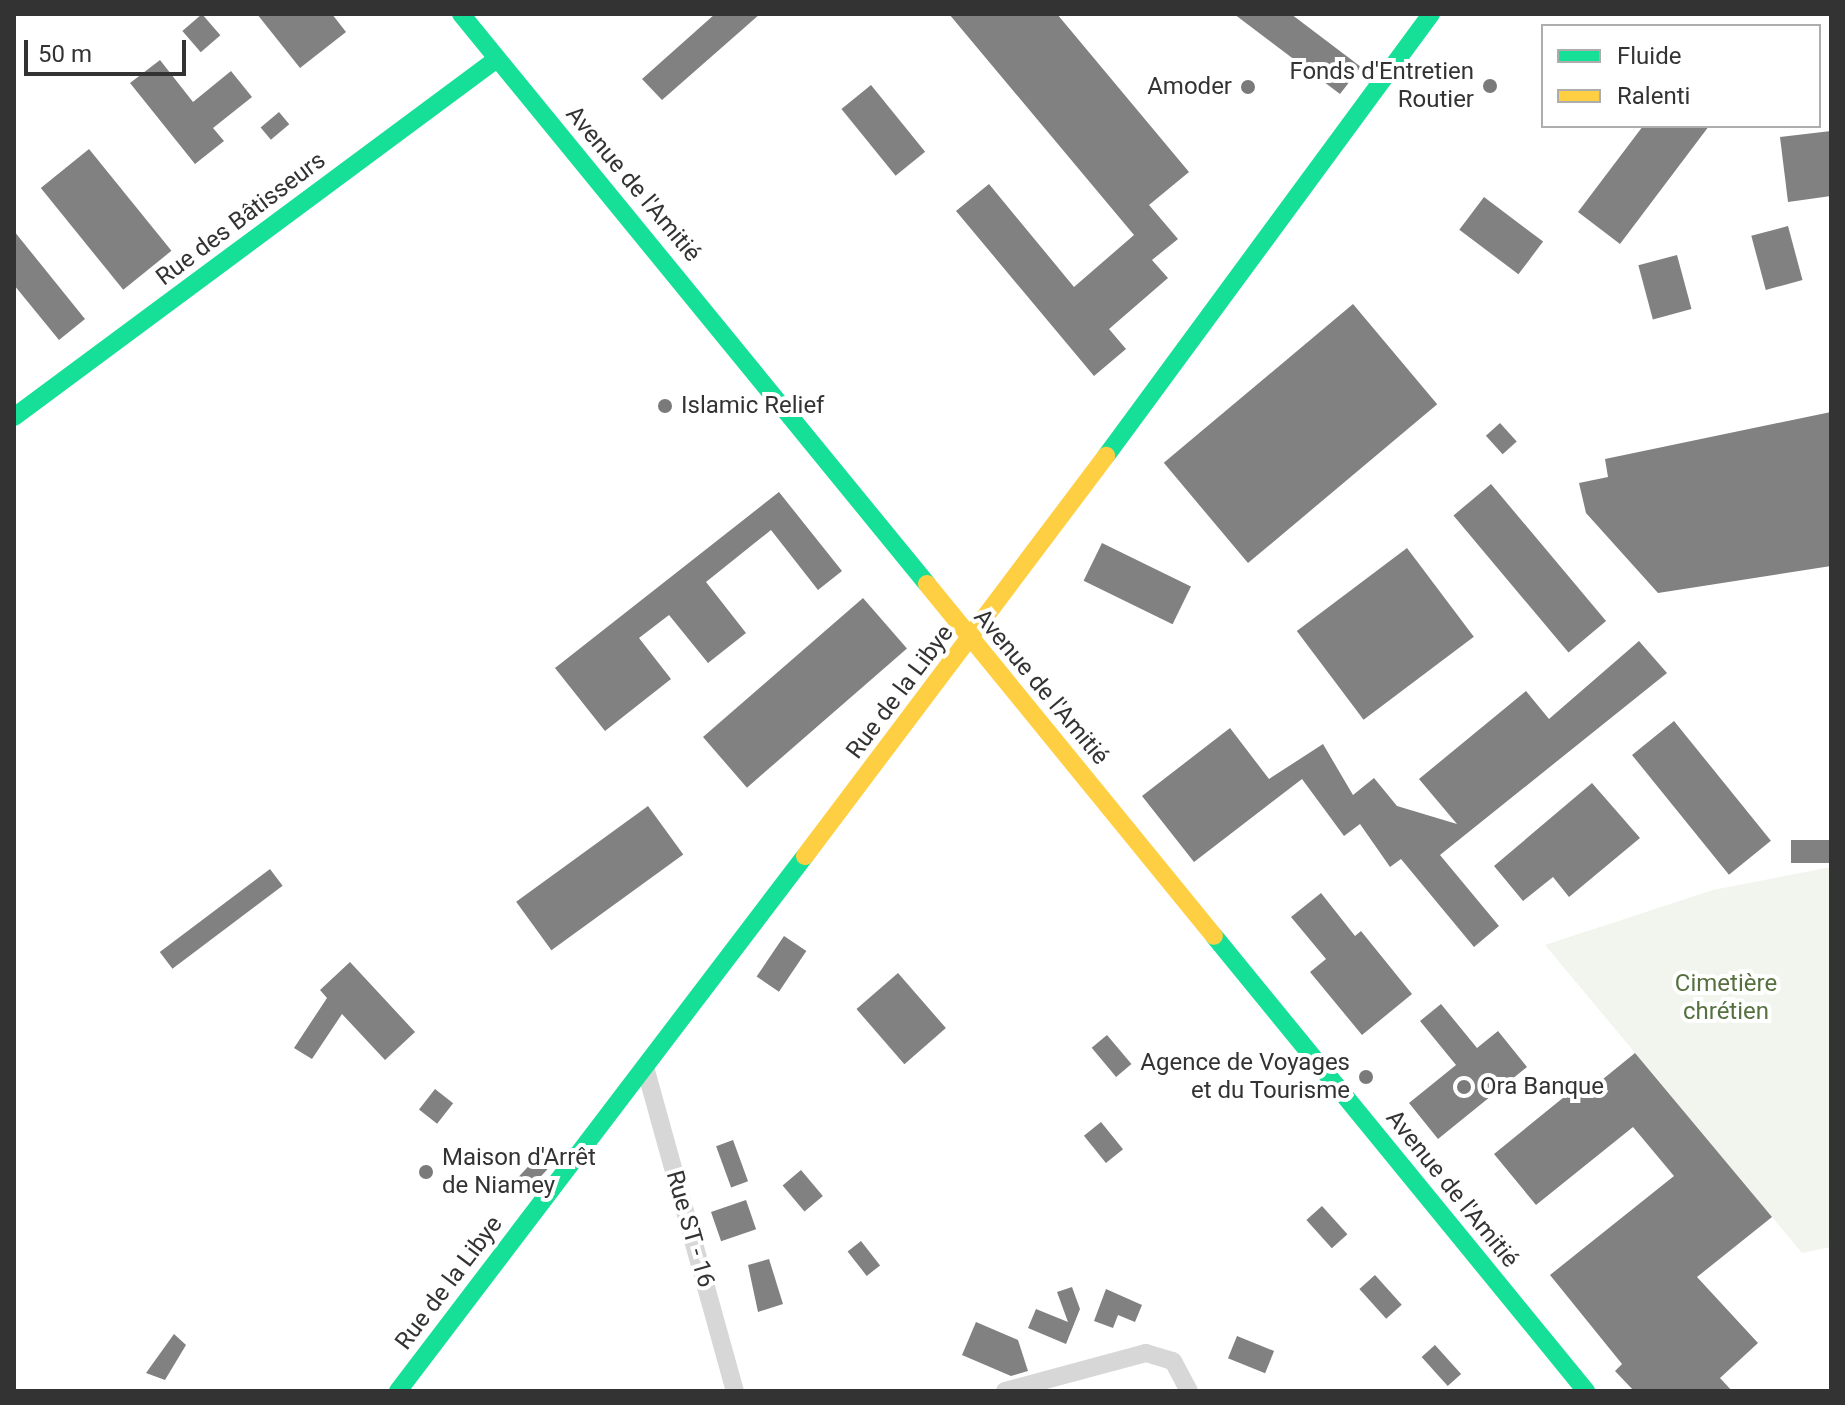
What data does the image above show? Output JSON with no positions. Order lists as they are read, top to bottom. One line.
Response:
{"streets":{"street":["Avenue de l'Amitié","Rue des Bâtisseurs","Rue de la Libye","Rue ST - 16"]},"crossings":[["Avenue de l'Amitié","Rue des Bâtisseurs"],["Avenue de l'Amitié","Rue de la Libye"],["Rue de la Libye","Rue ST - 16"]],"parks":["Cimetière chrétien"],"places":["Fonds d'Entretien Routier","Amoder","Islamic Relief","Agence de Voyages et du Tourisme","Ora Banque","Maison d'Arrêt de Niamey"],"legend":["Fluide","Ralenti"],"scale_bar":"50 m"}
